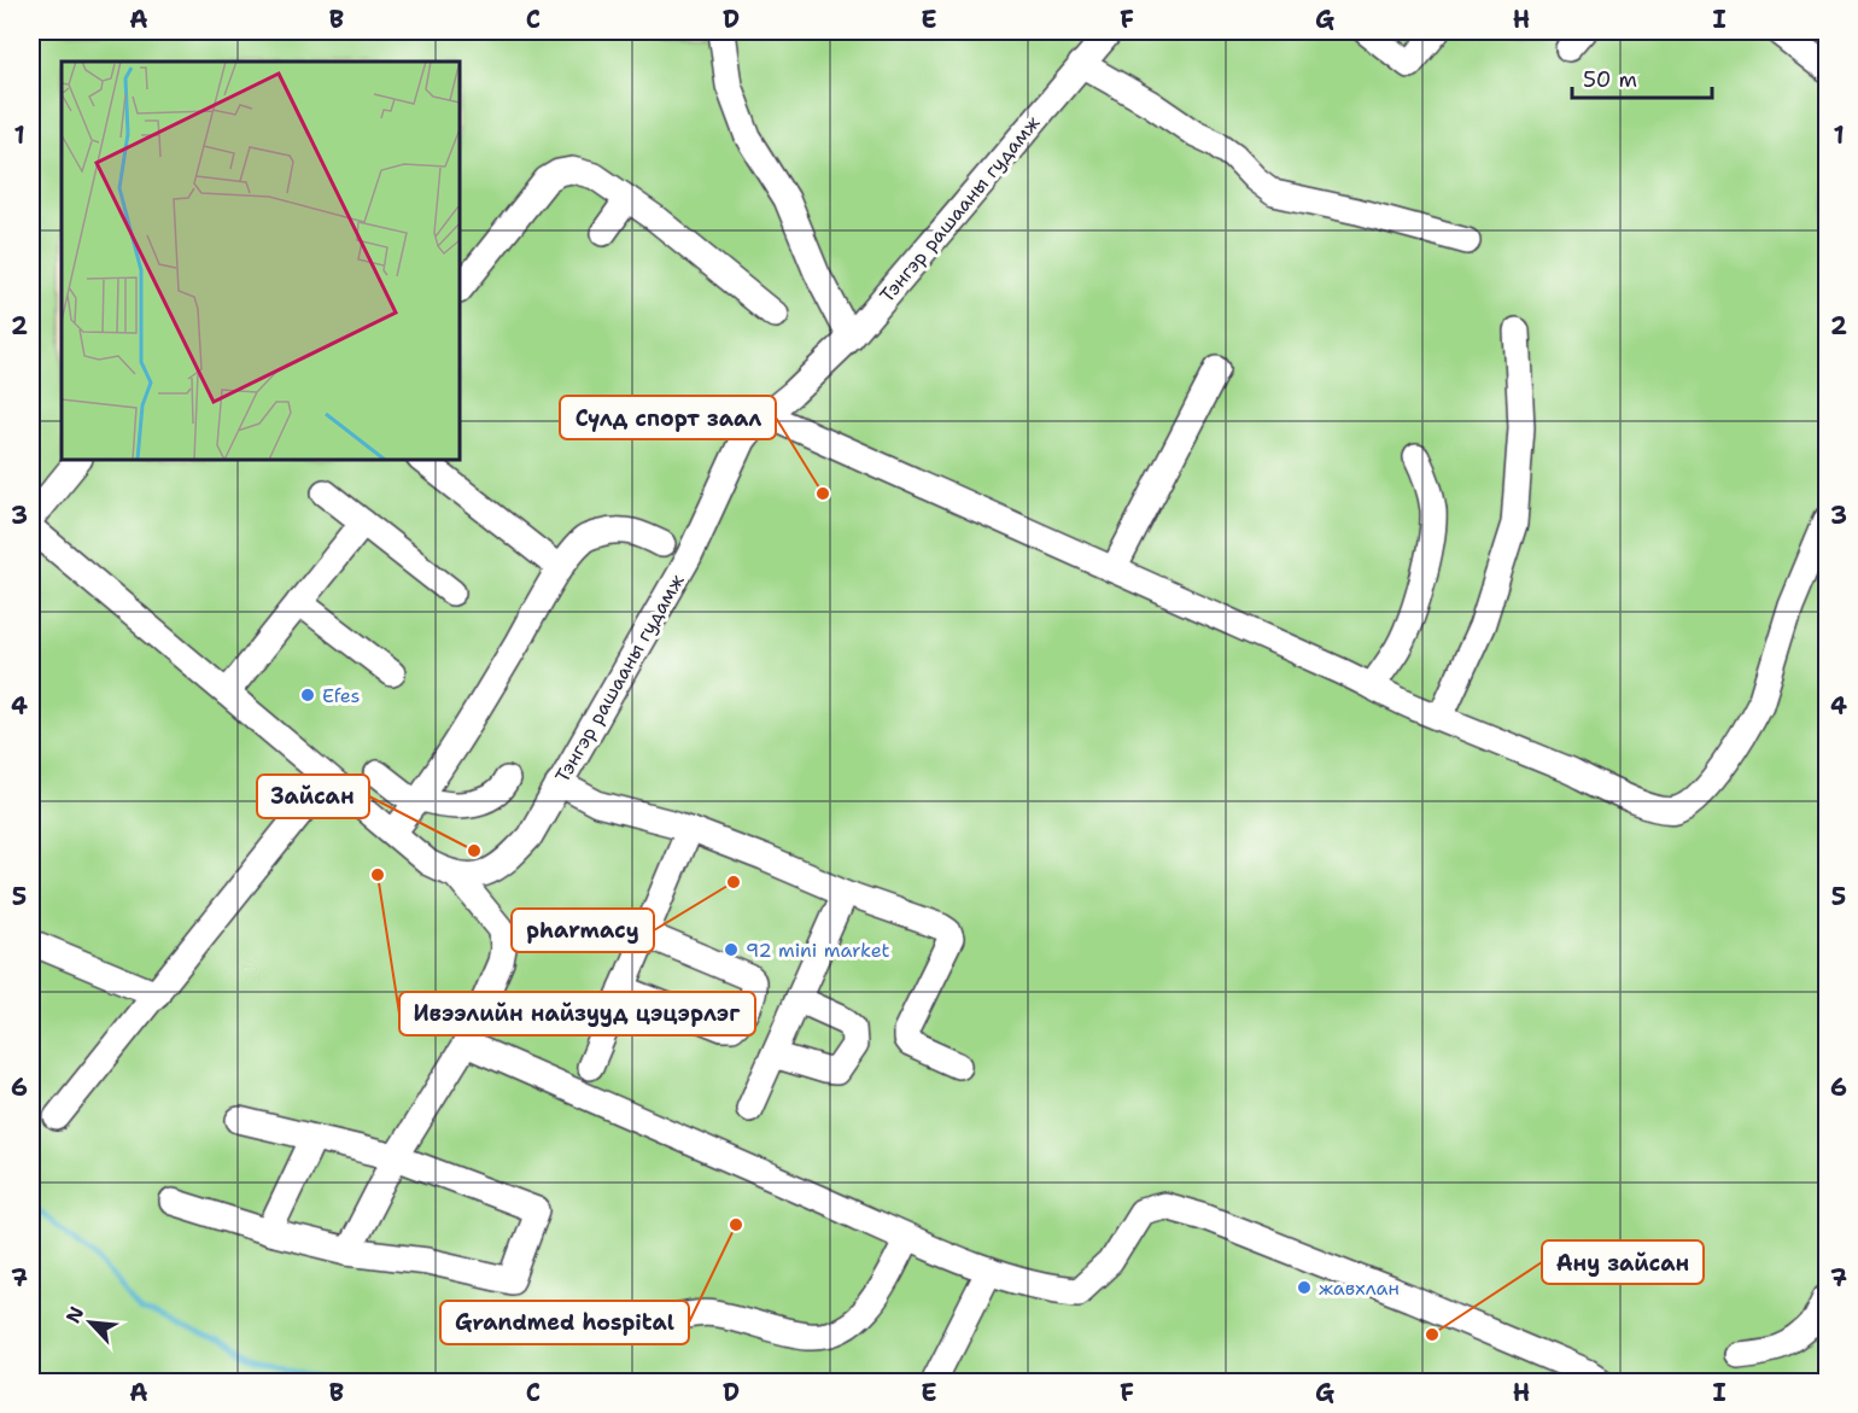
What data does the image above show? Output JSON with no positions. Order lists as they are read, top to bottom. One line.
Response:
{"streets":{"street":["Тэнгэр рашааны гудамж"]},"places":["Сүлд спорт заал","Efes","Зайсан","Ивээлийн найзууд цэцэрлэг","pharmacy","92 mini market","Grandmed hospital","жавхлан","Ану зайсан"],"scale_bar":"50 m","north":"top left","grid":{"columns":["A","B","C","D","E","F","G","H","I"],"rows":["1","2","3","4","5","6","7"]}}
